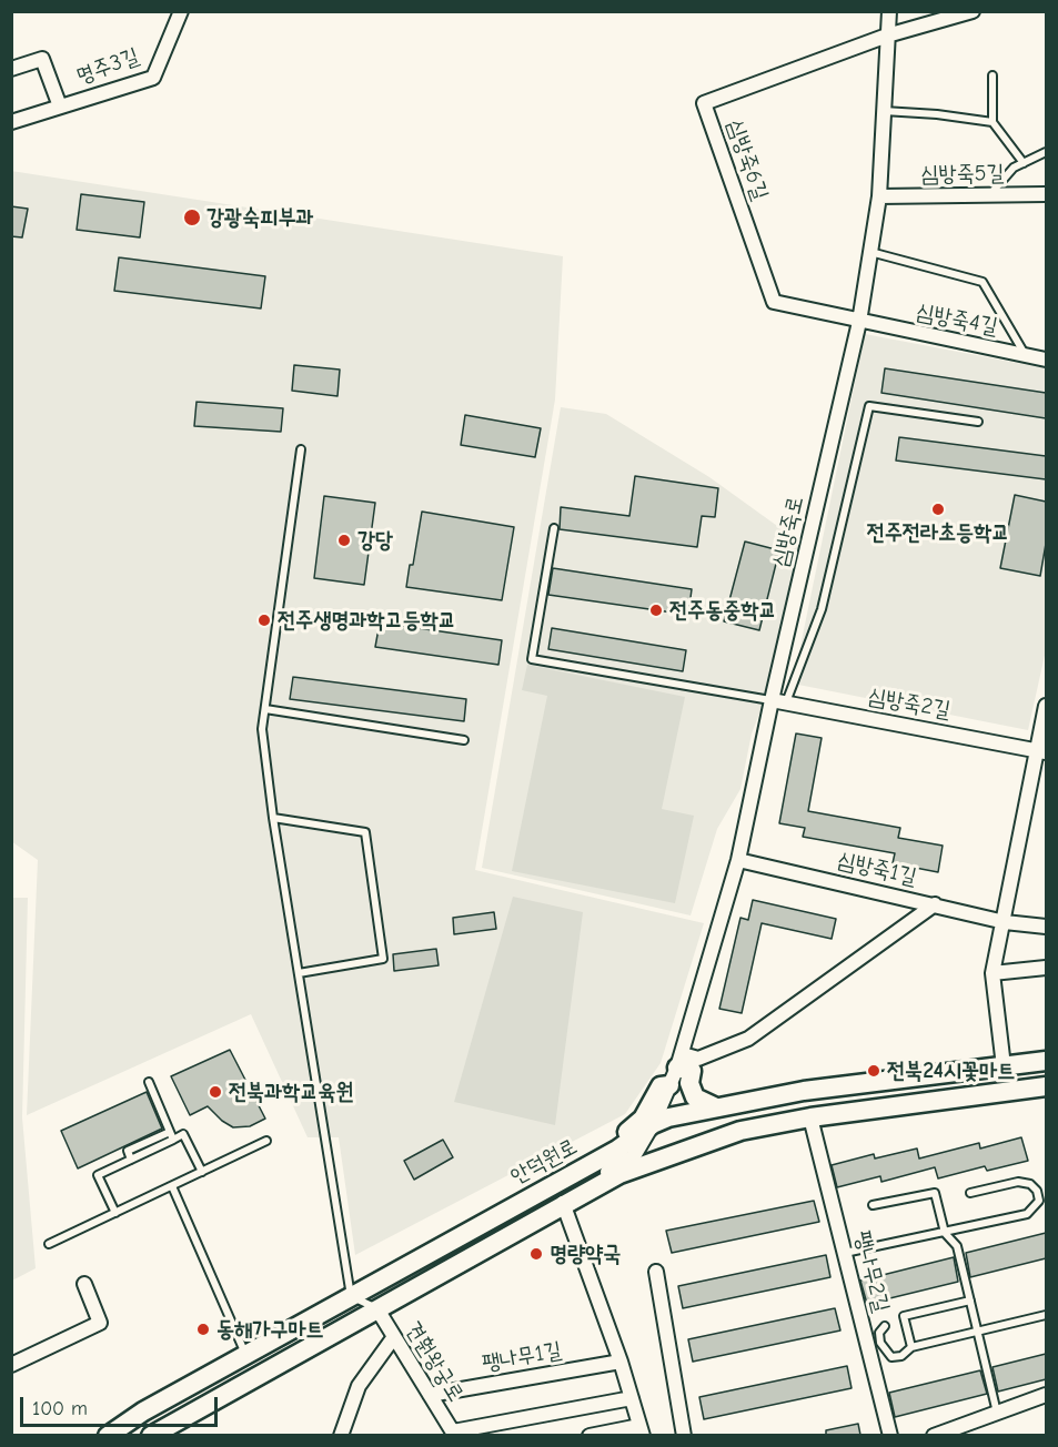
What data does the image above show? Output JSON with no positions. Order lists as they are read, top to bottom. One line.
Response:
{"streets":{"street":["명주3길","심방죽6길","심방죽5길","심방죽4길","심방죽로","심방죽2길","심방죽1길","안덕원로","팽나무2길","팽나무1길","견훤왕궁로"]},"crossings":[["심방죽6길","심방죽4길"],["심방죽6길","심방죽로"],["심방죽5길","심방죽로"],["심방죽4길","심방죽로"],["심방죽로","심방죽2길"],["심방죽로","심방죽1길"],["심방죽로","안덕원로"],["안덕원로","팽나무2길"],["안덕원로","견훤왕궁로"],["팽나무1길","견훤왕궁로"]],"places":["강광숙피부과","전주전라초등학교","강당","전주동중학교","전주생명과학고등학교","전북24시꽃마트","전북과학교육원","명량약국","동해가구마트"],"scale_bar":"100 m"}
